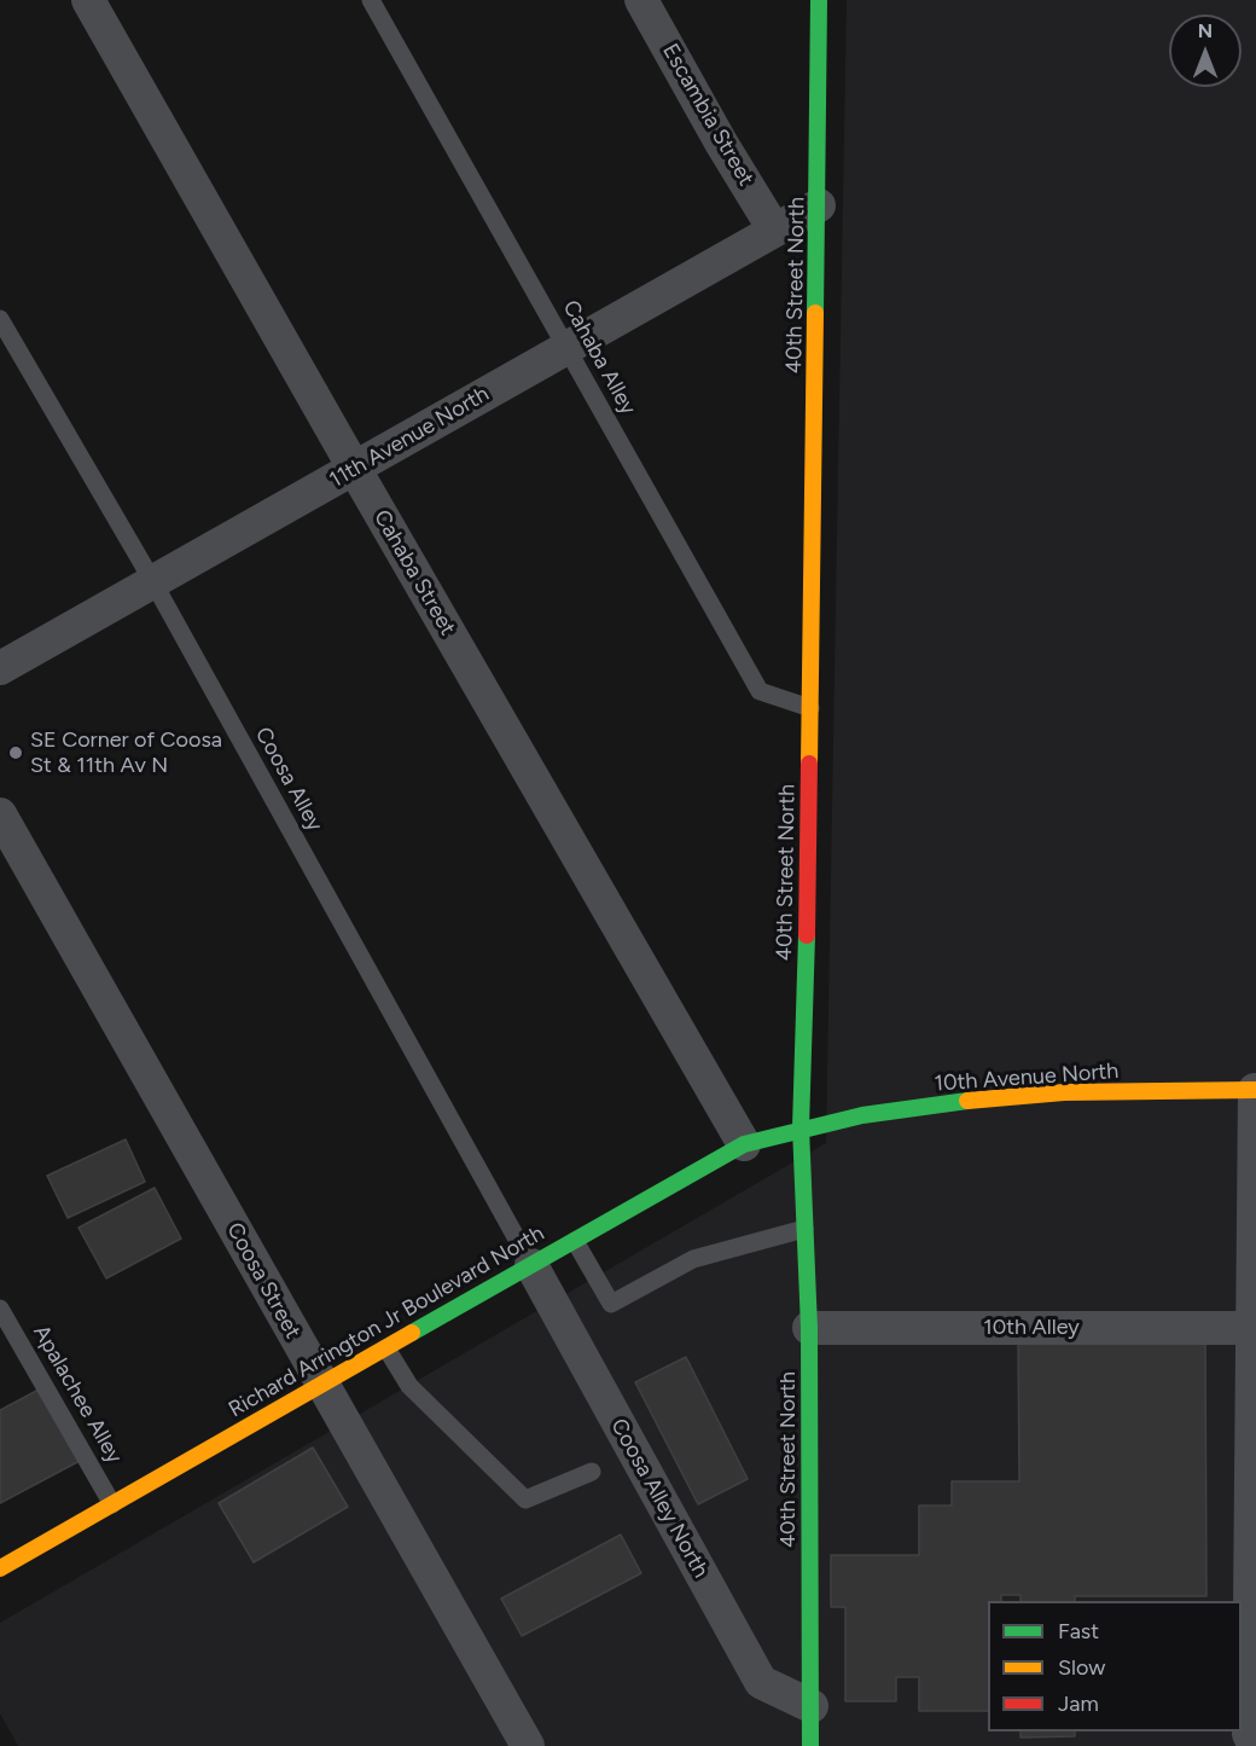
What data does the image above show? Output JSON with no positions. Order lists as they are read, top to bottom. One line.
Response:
{"streets":{"street":["Escambia Street","40th Street North","11th Avenue North","Cahaba Street","10th Avenue North","Coosa Street","Richard Arrington Jr Boulevard North","10th Alley","Coosa Alley North"],"lane":["Cahaba Alley","Coosa Alley","Apalachee Alley"]},"crossings":[["Escambia Street","11th Avenue North"],["40th Street North","Cahaba Alley"],["40th Street North","11th Avenue North"],["40th Street North","10th Avenue North"],["40th Street North","Richard Arrington Jr Boulevard North"],["40th Street North","10th Alley"],["40th Street North","Coosa Alley North"],["Cahaba Alley","11th Avenue North"],["11th Avenue North","Cahaba Street"],["11th Avenue North","Coosa Alley"],["Cahaba Street","Richard Arrington Jr Boulevard North"],["Coosa Alley","Richard Arrington Jr Boulevard North"],["Coosa Alley","Coosa Alley North"],["10th Avenue North","Richard Arrington Jr Boulevard North"],["Coosa Street","Richard Arrington Jr Boulevard North"],["Richard Arrington Jr Boulevard North","Apalachee Alley"],["Richard Arrington Jr Boulevard North","Coosa Alley North"]],"places":["SE Corner of Coosa St & 11th Av N"],"legend":["Fast","Slow","Jam"],"north":"top"}
